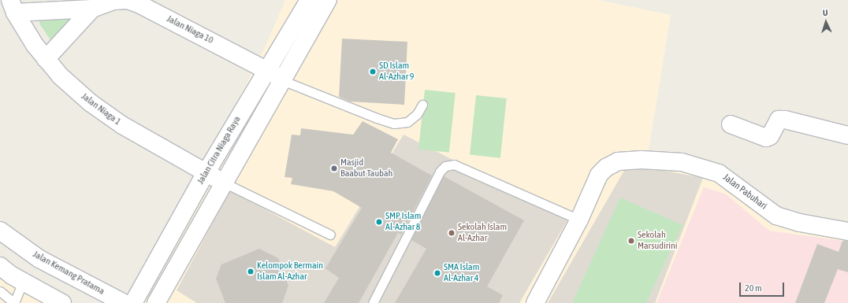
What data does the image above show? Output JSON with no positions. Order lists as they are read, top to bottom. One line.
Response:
{"streets":{"street":["Jalan Niaga 10","Jalan Niaga 1","Jalan Citra Niaga Raya","Jalan Pabuhari","Jalan Kemang Pratama"]},"crossings":[["Jalan Niaga 10","Jalan Niaga 1"],["Jalan Niaga 10","Jalan Citra Niaga Raya"],["Jalan Niaga 1","Jalan Citra Niaga Raya"]],"places":["SD Islam Al-Azhar 9","Masjid Baabut Taubah","SMP Islam Al-Azhar 8","Sekolah Islam Al-Azhar","Sekolah Marsudirini","Kelompok Bermain Islam Al-Azhar","SMA Islam Al-Azhar 4"],"scale_bar":"20 m","north":"top"}
